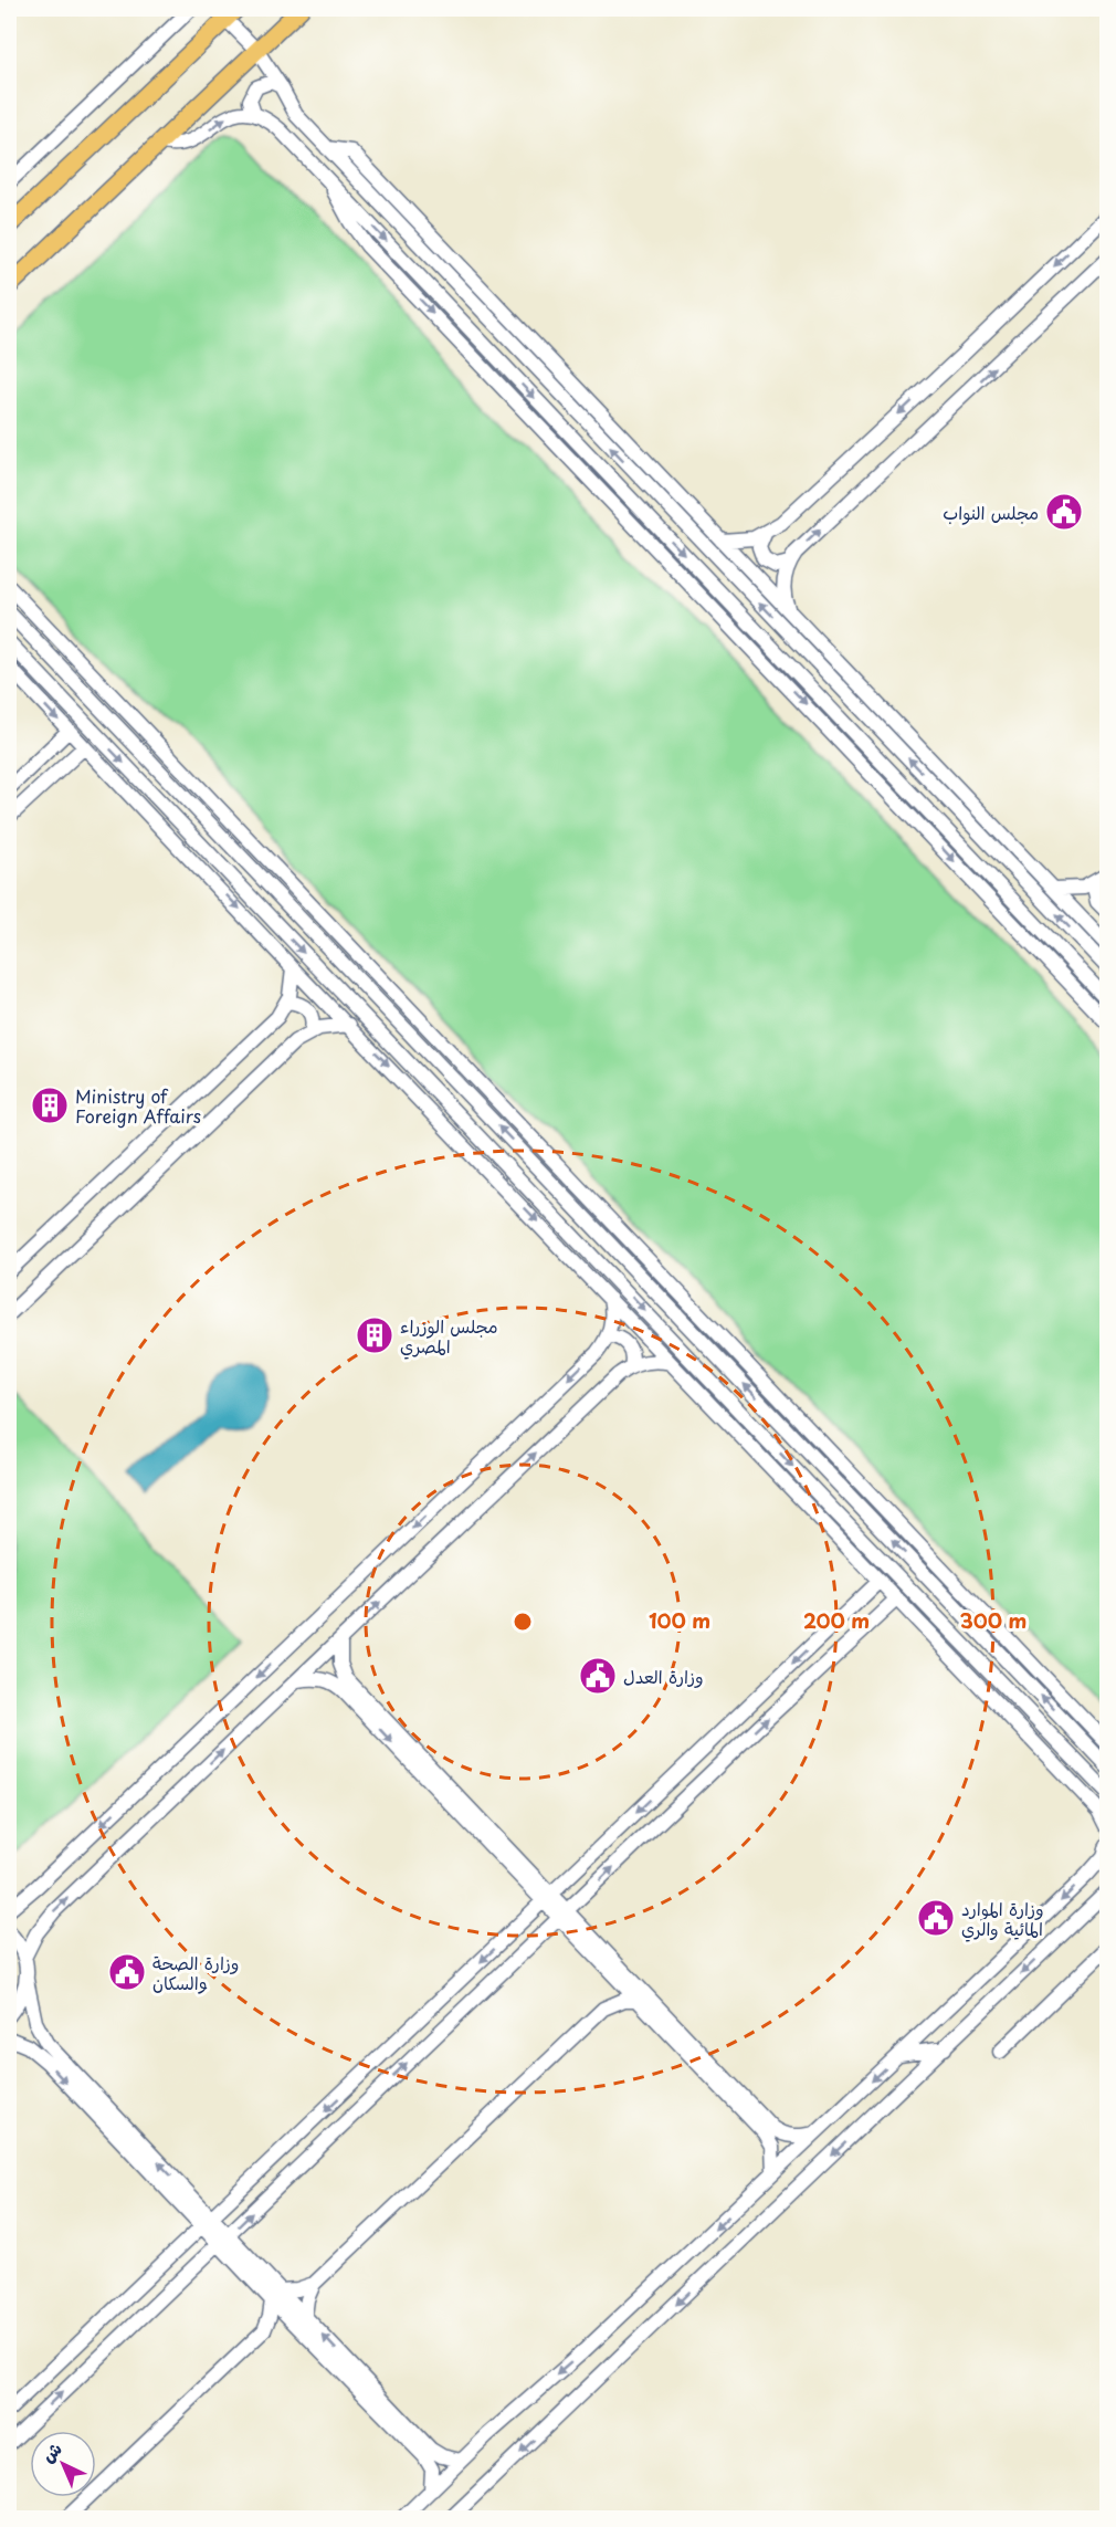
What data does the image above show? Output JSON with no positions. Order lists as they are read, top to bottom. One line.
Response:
{"places":{"public building":["مجلس النواب","وزارة العدل","وزارة الموارد المائية والري","وزارة الصحة والسكان"],"building":["Ministry of Foreign Affairs","مجلس الوزراء المصري"]},"north":"top left","rings":["100 m","200 m","300 m"]}
